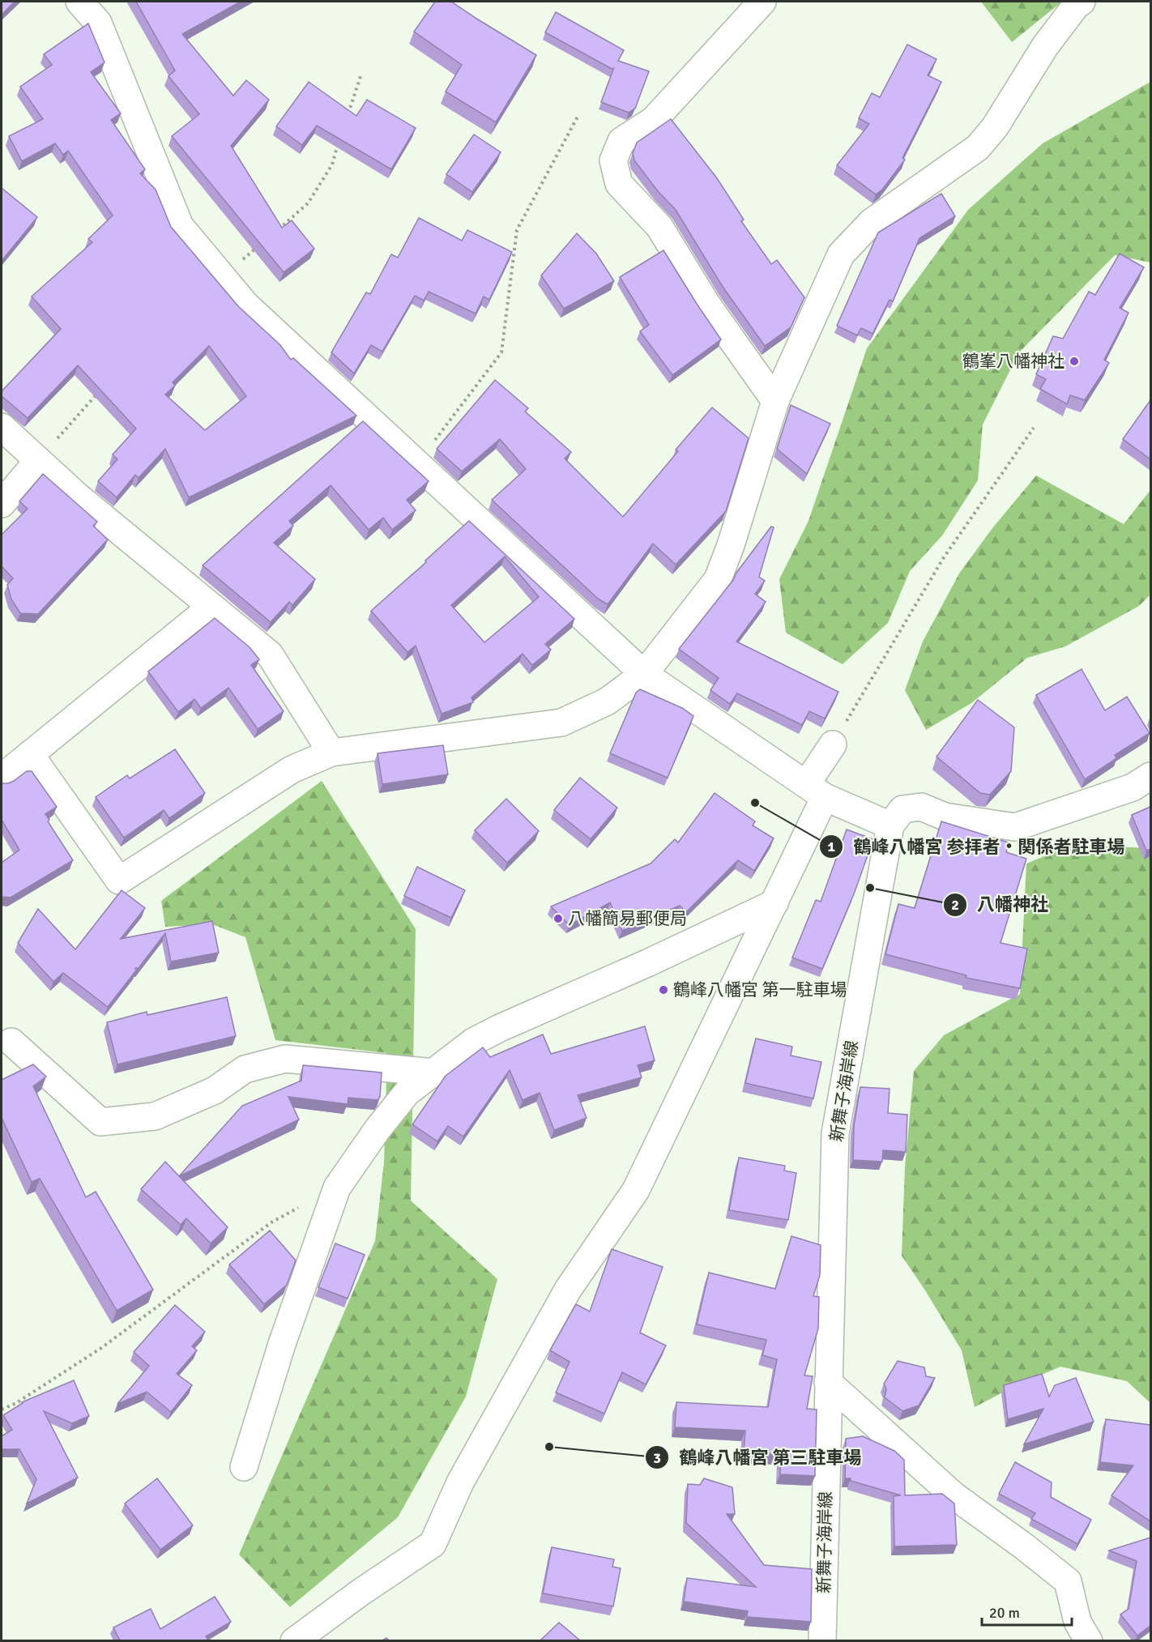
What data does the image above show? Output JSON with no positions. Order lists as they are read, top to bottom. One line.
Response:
{"streets":{"street":["新舞子海岸線"]},"places":["鶴峯八幡神社","鶴峰八幡宮 参拝者・関係者駐車場","八幡神社","八幡簡易郵便局","鶴峰八幡宮 第一駐車場","鶴峰八幡宮 第三駐車場"],"scale_bar":"20 m"}
